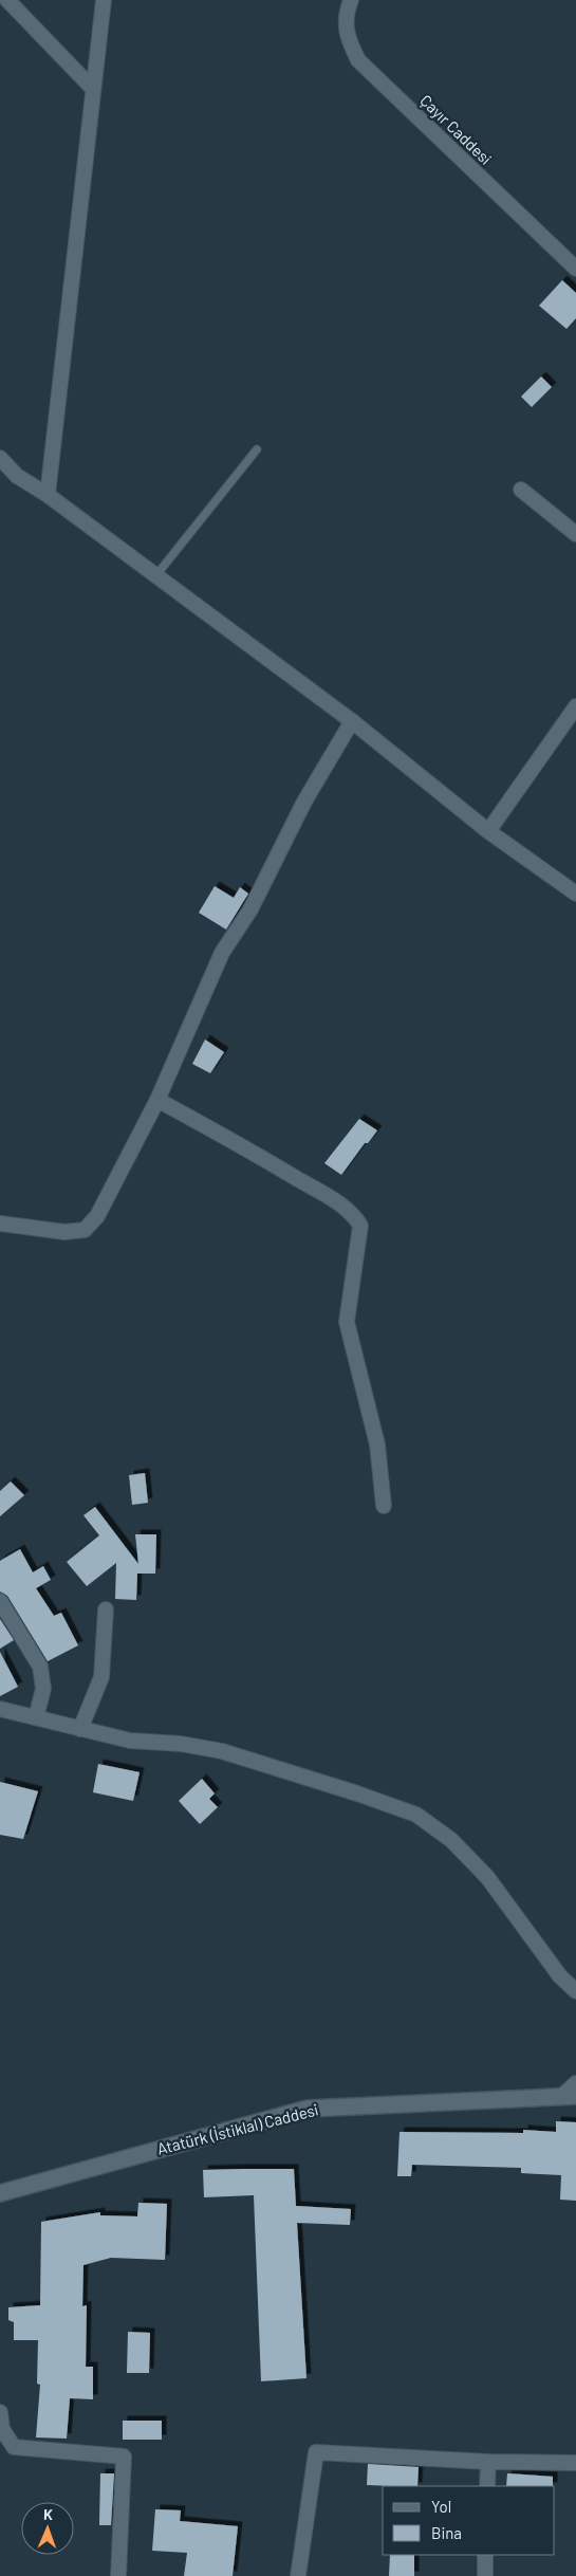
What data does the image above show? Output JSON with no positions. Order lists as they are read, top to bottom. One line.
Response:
{"streets":{"street":["Çayır Caddesi","Atatürk (İstiklal) Caddesi"]},"legend":["Yol","Bina"],"north":"top"}
